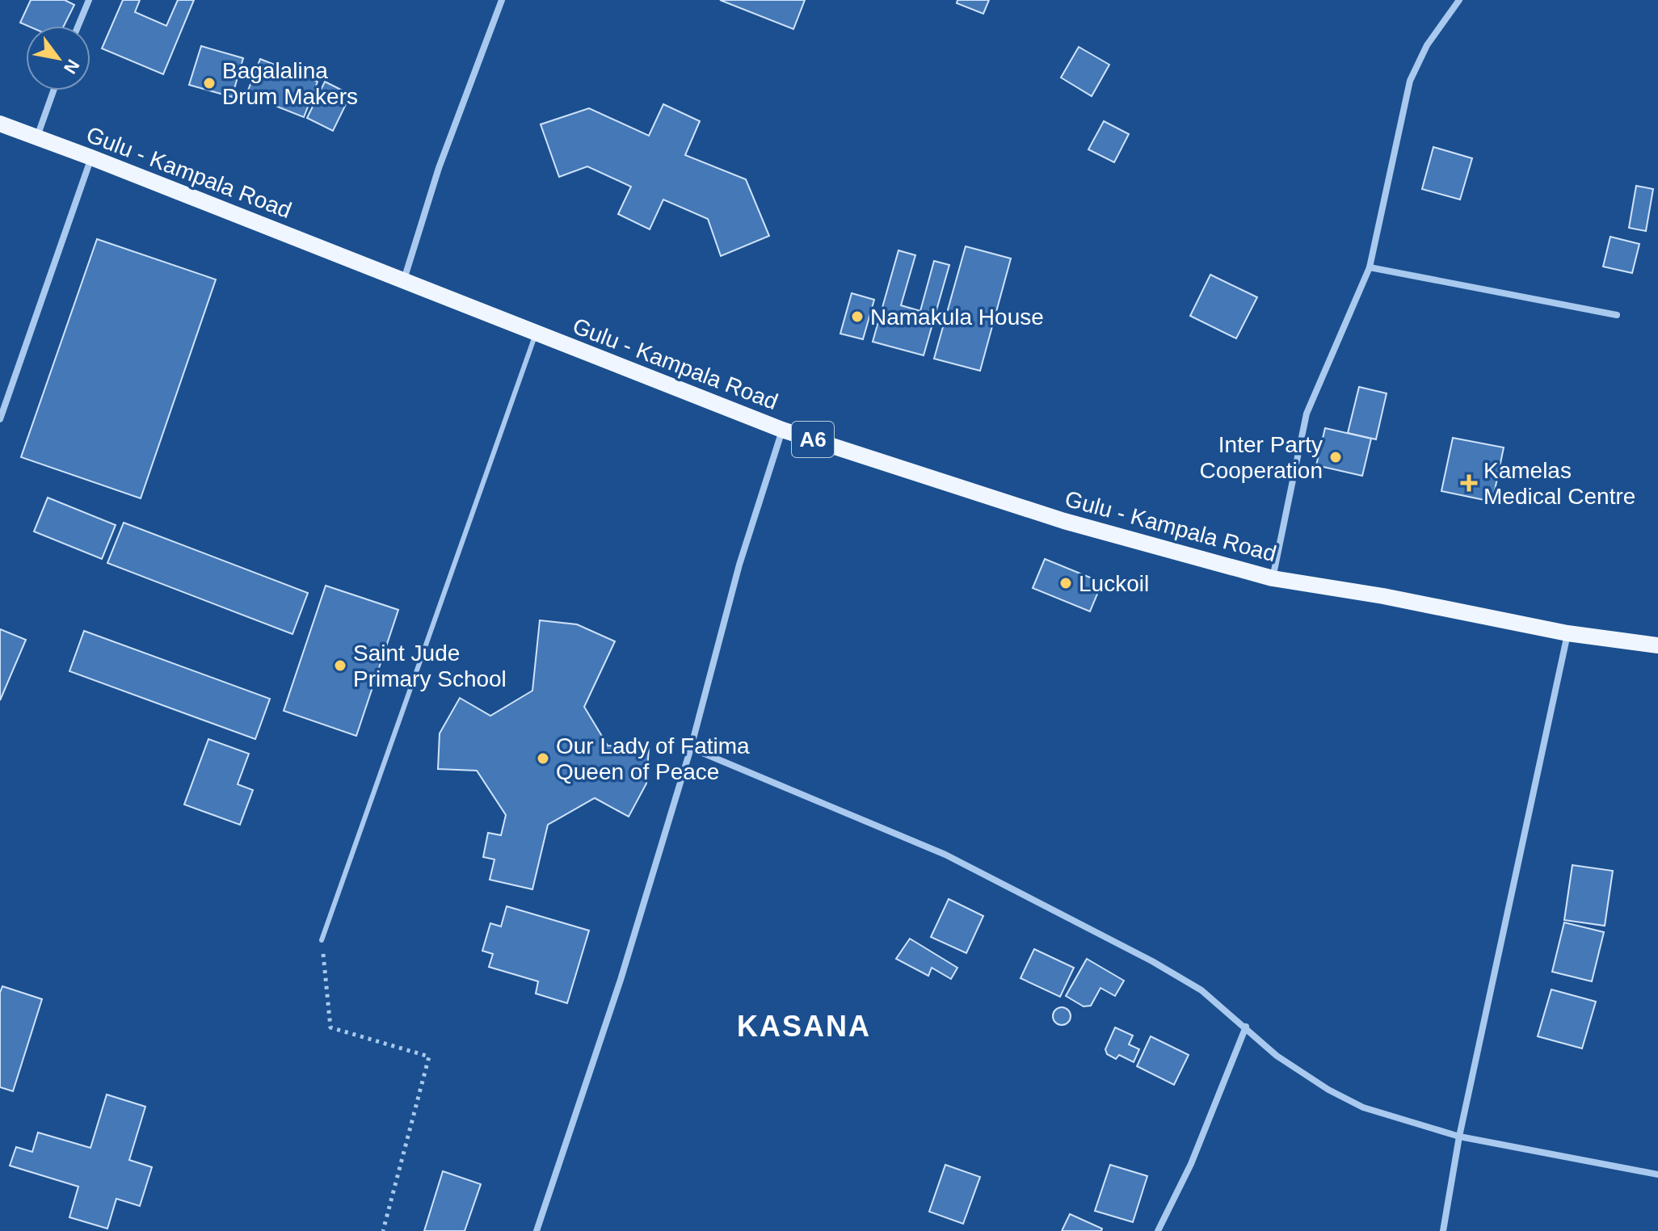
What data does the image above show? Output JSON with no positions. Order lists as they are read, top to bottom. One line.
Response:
{"streets":{"main road":["Gulu - Kampala Road","A6"]},"districts":["KASANA"],"places":{"other":["Bagalalina Drum Makers","Namakula House","Inter Party Cooperation","Luckoil","Saint Jude Primary School","Our Lady of Fatima Queen of Peace"],"health":["Kamelas Medical Centre"]},"north":"bottom right"}
